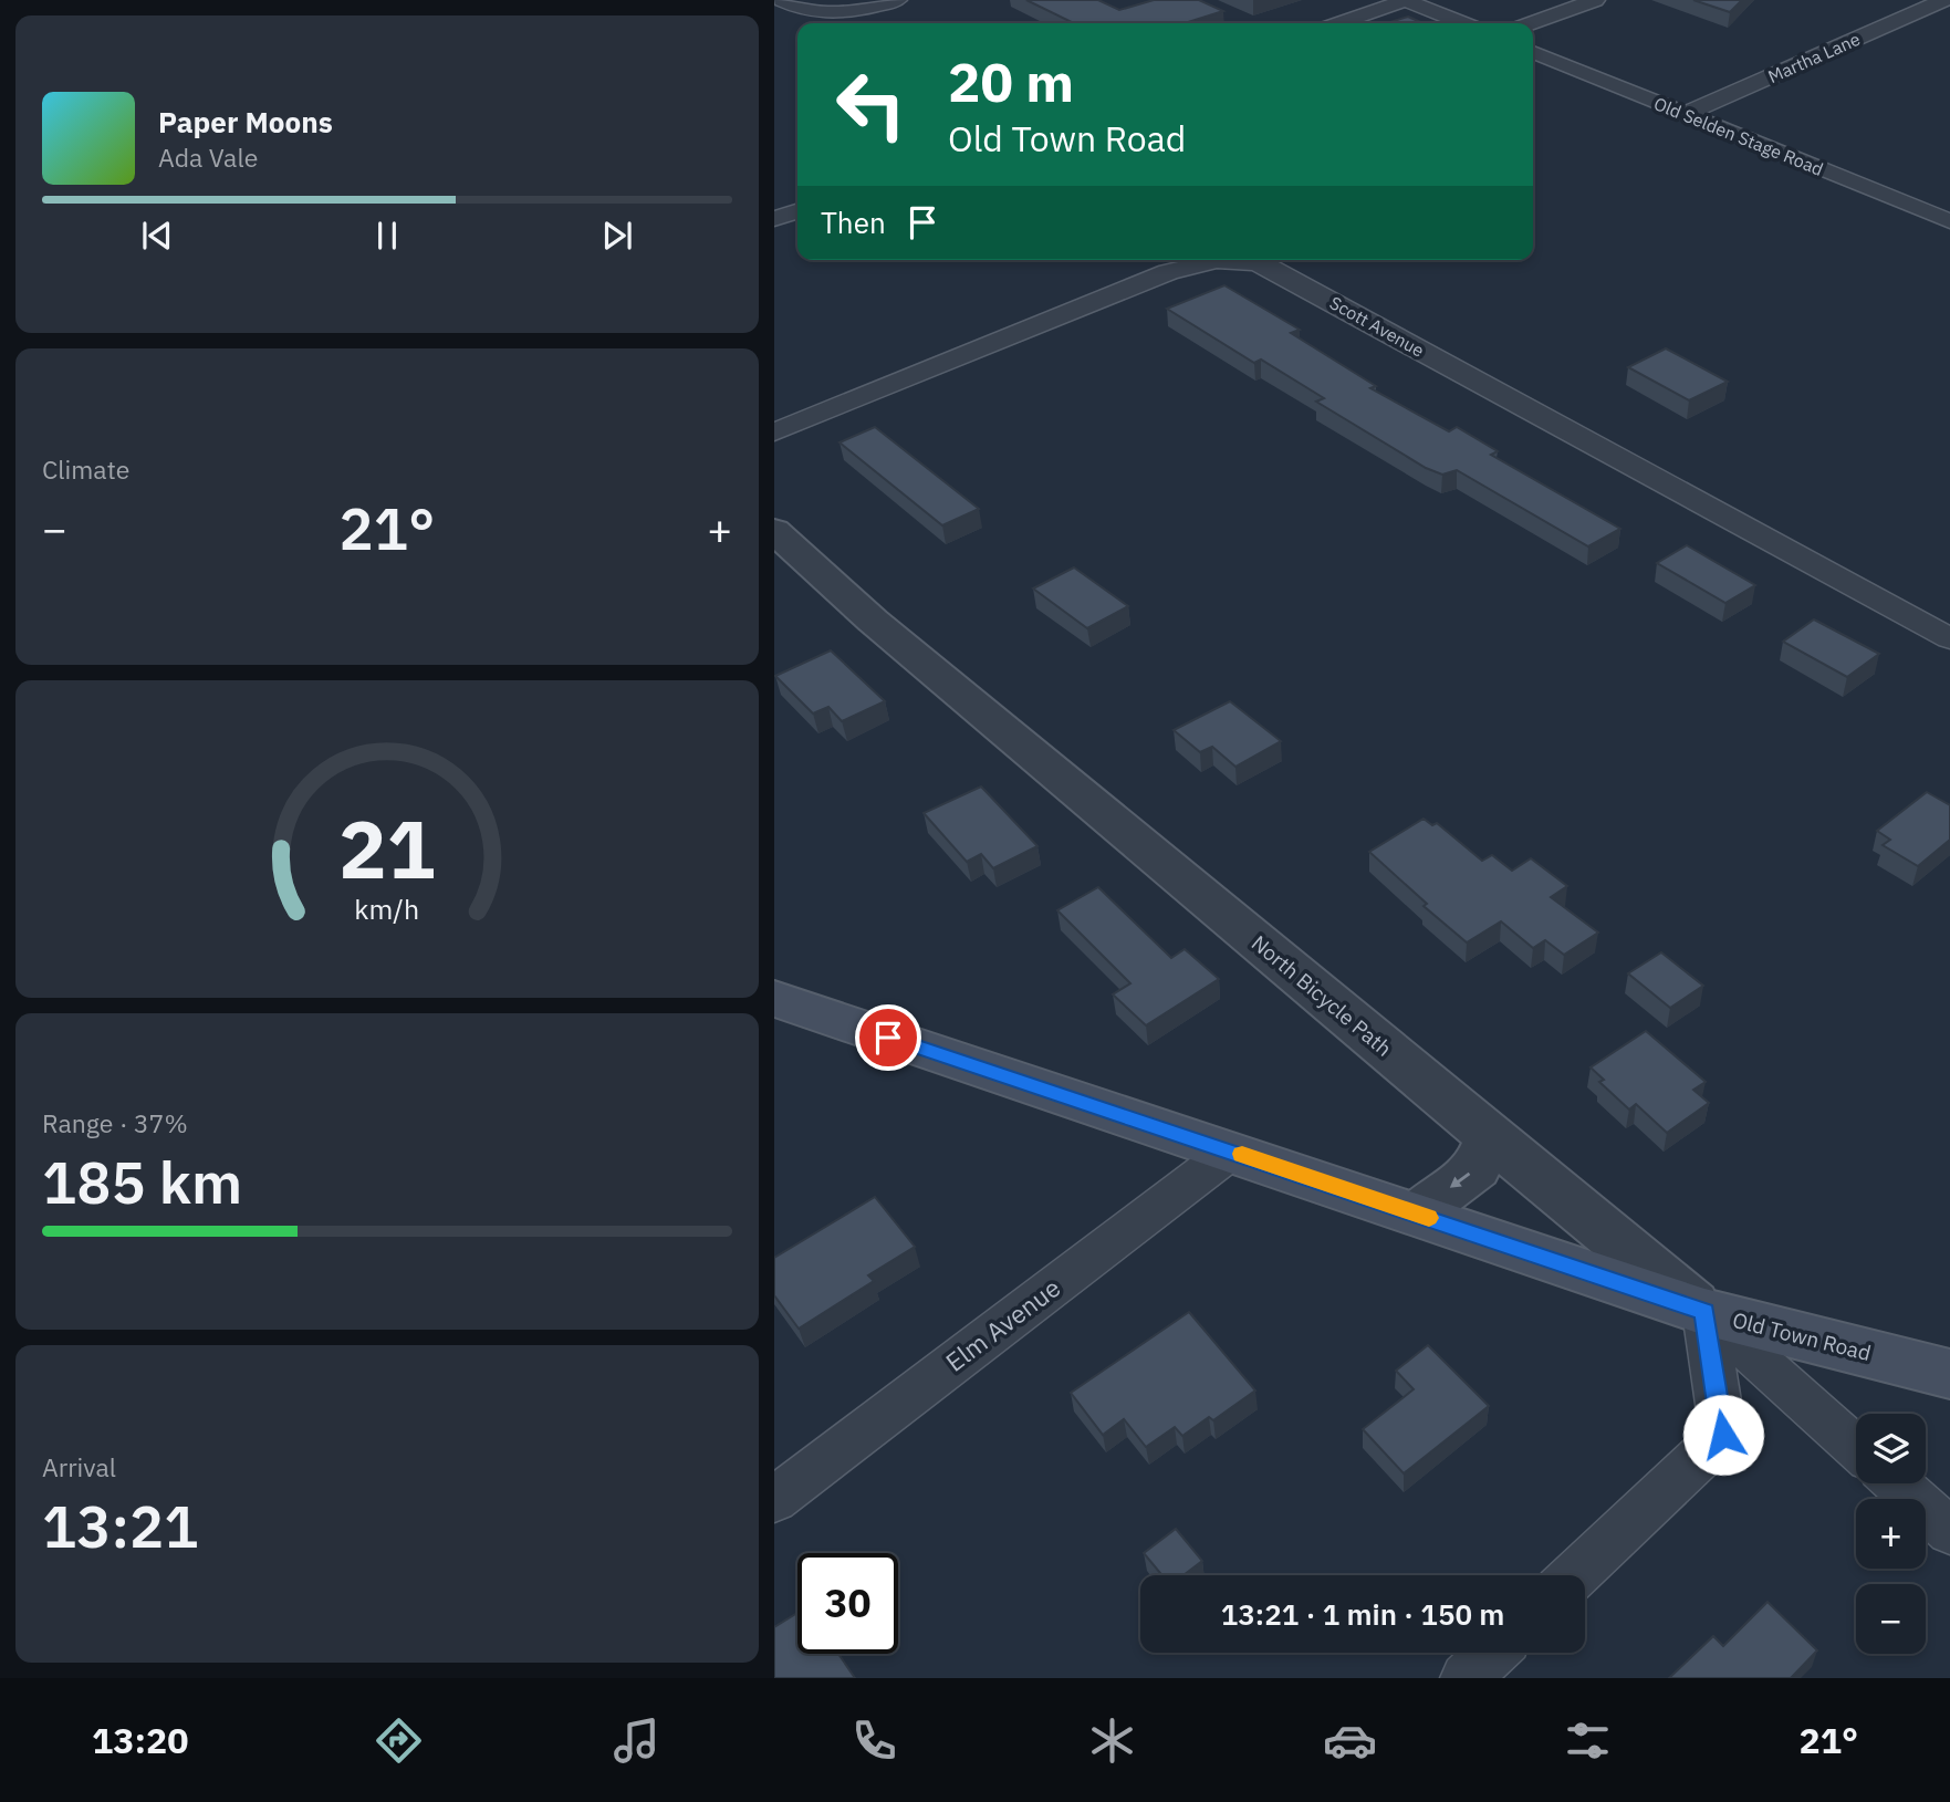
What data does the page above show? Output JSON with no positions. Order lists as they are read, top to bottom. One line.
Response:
{"streets":{"main road":["Old Town Road"],"street":["Martha Lane","Old Selden Stage Road","Scott Avenue","North Bicycle Path","Elm Avenue"]},"crossings":[["Martha Lane","Old Selden Stage Road"],["North Bicycle Path","Old Town Road"],["Elm Avenue","Old Town Road"]],"page":{"turn":["20 m","Old Town Road"],"song":["Paper Moons","Ada Vale"],"then":"Then","tile":["Climate",["Range · 37%","185 km"],["Arrival","13:21"]],"heat":["−","21°","+"],"map_buttons":["+","−"],"limit":"30","trip":"13:21 · 1 min · 150 m","tabs":["13:20","21°"],"gauge":["21","km/h"]}}
